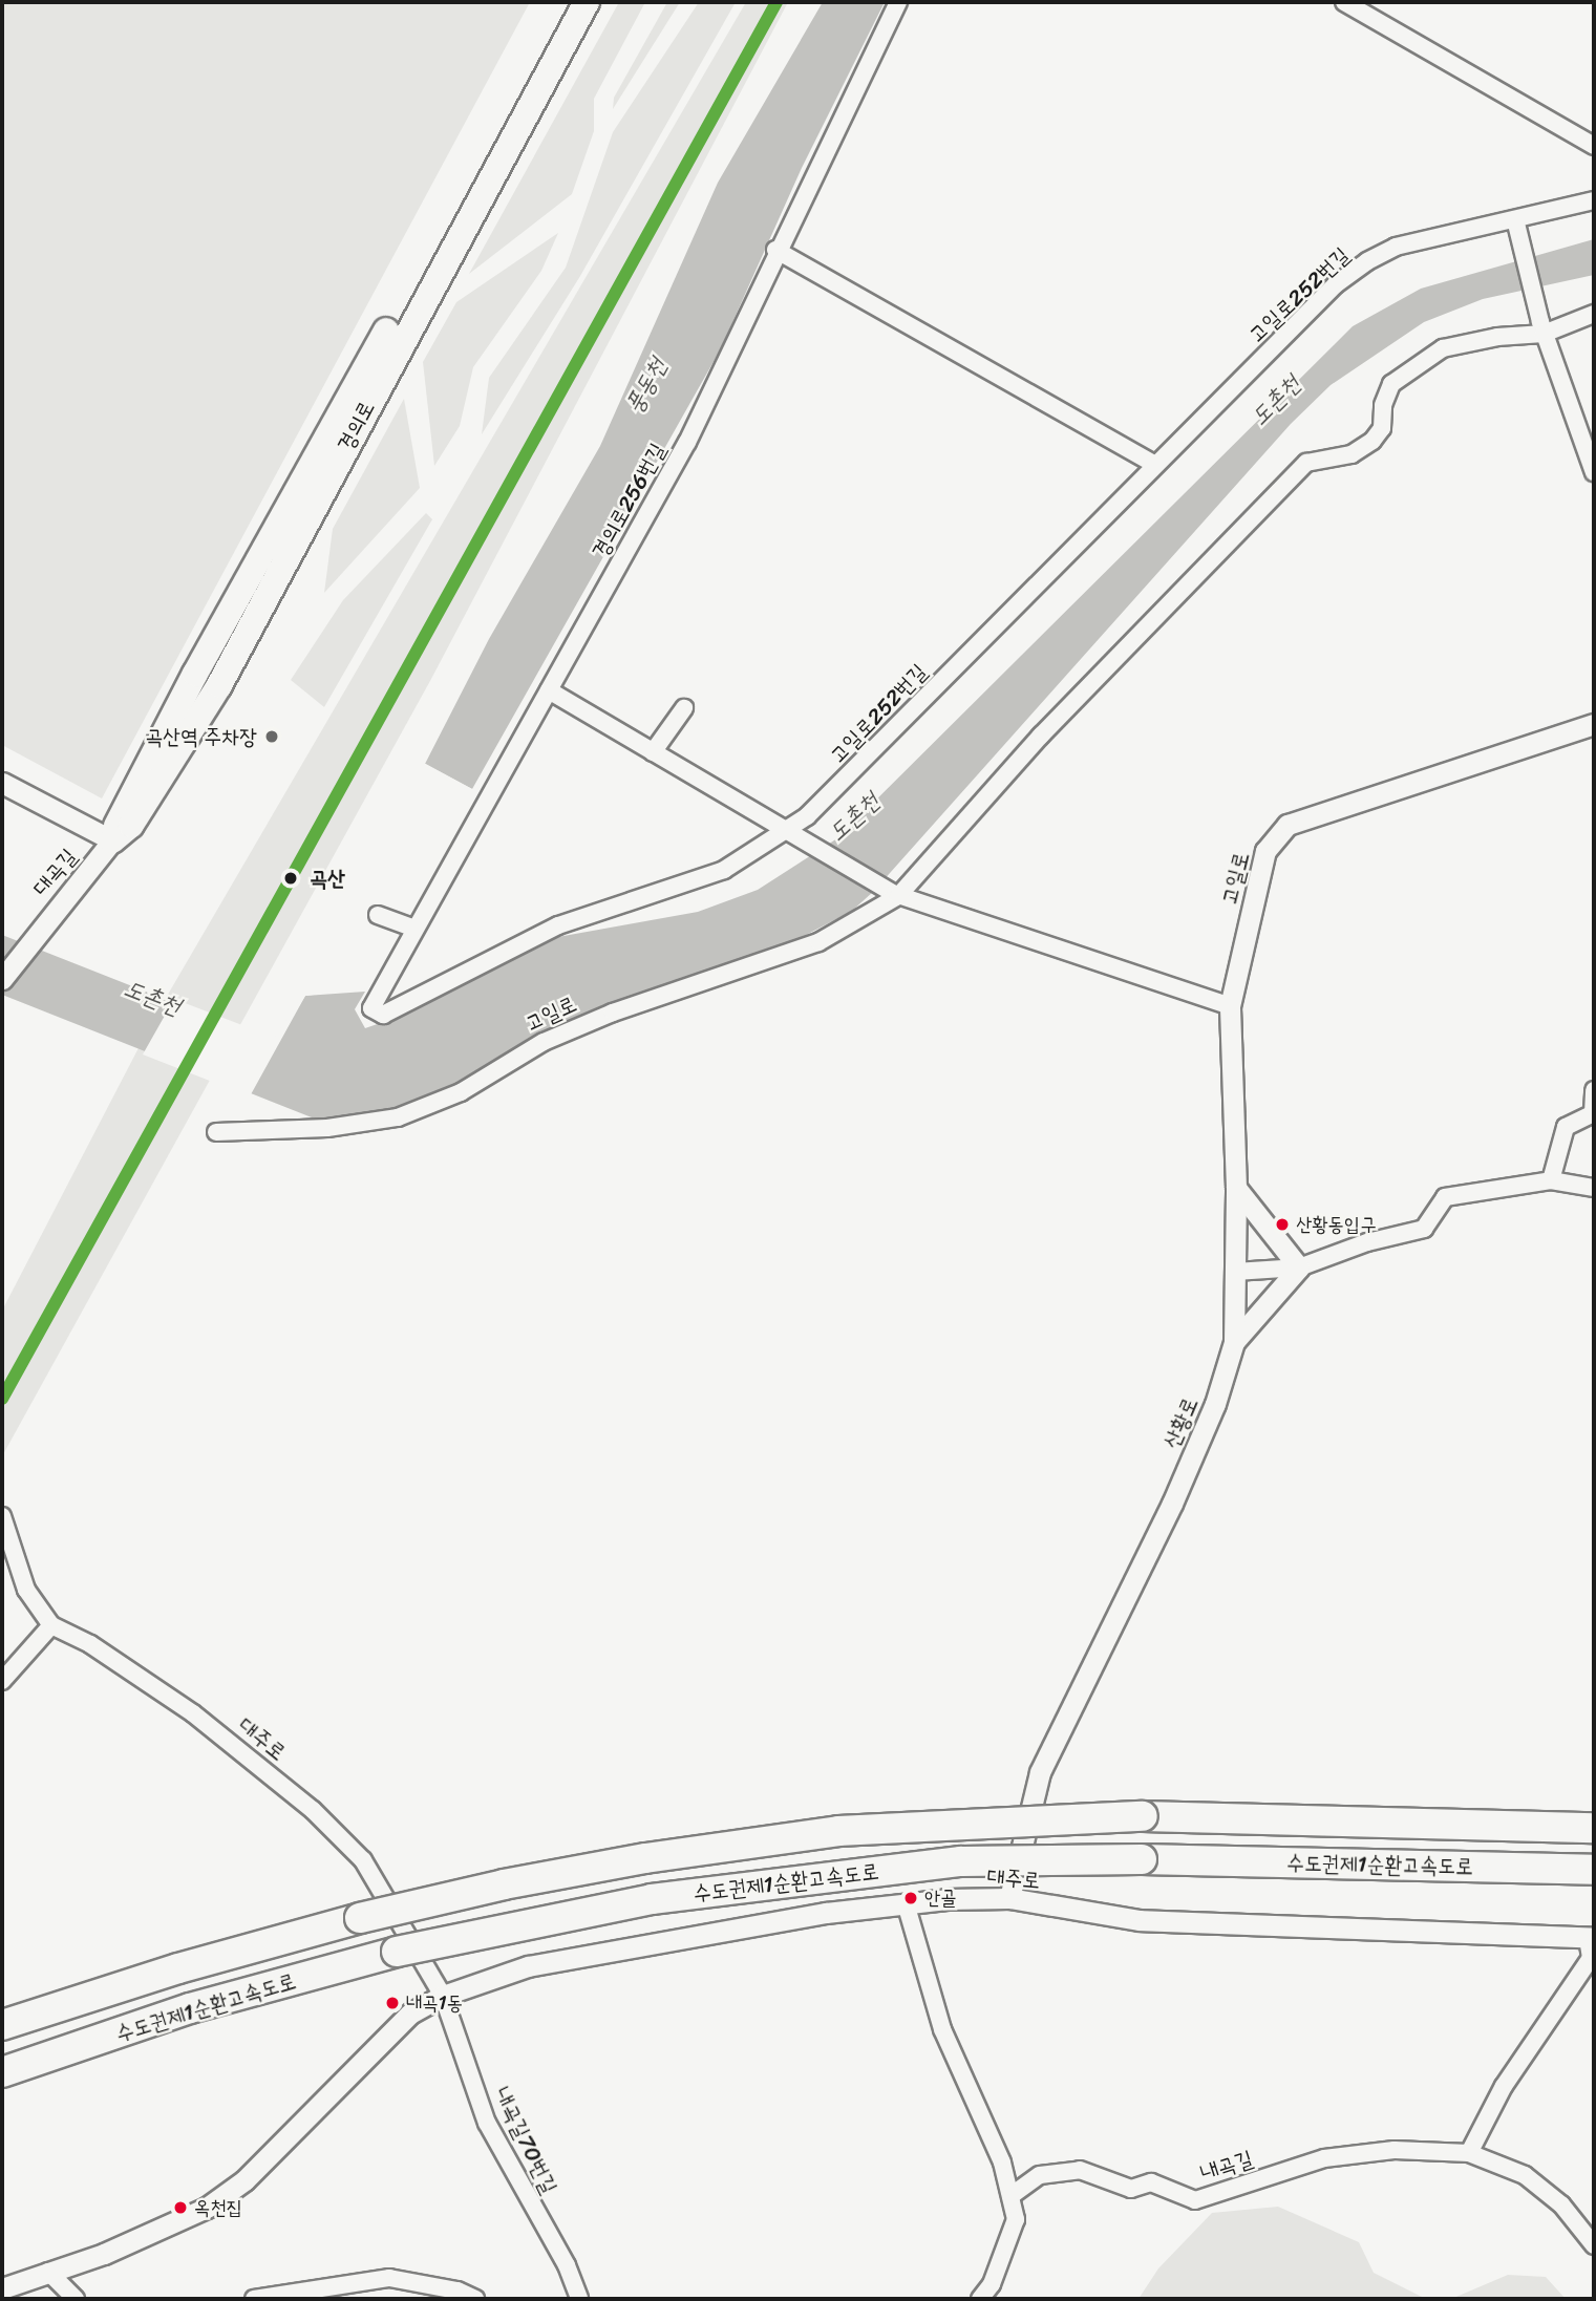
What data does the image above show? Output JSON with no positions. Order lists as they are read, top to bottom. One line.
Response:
{"streets":{"highway":["수도권제1순환고속도로"],"main road":["경의로"],"street":["고일로252번길","경의로256번길","대곡길","고일로","산황로","대주로","내곡길70번길","내곡길"]},"crossings":[["고일로252번길","경의로256번길"],["경의로","대곡길"],["고일로","산황로"],["산황로","대주로"],["대주로","내곡길70번길"],["대주로","내곡길"]],"water":["풍동천","도촌천"],"places":["곡산역 주차장","곡산","산황동입구","안골","내곡1동","옥천집"]}
